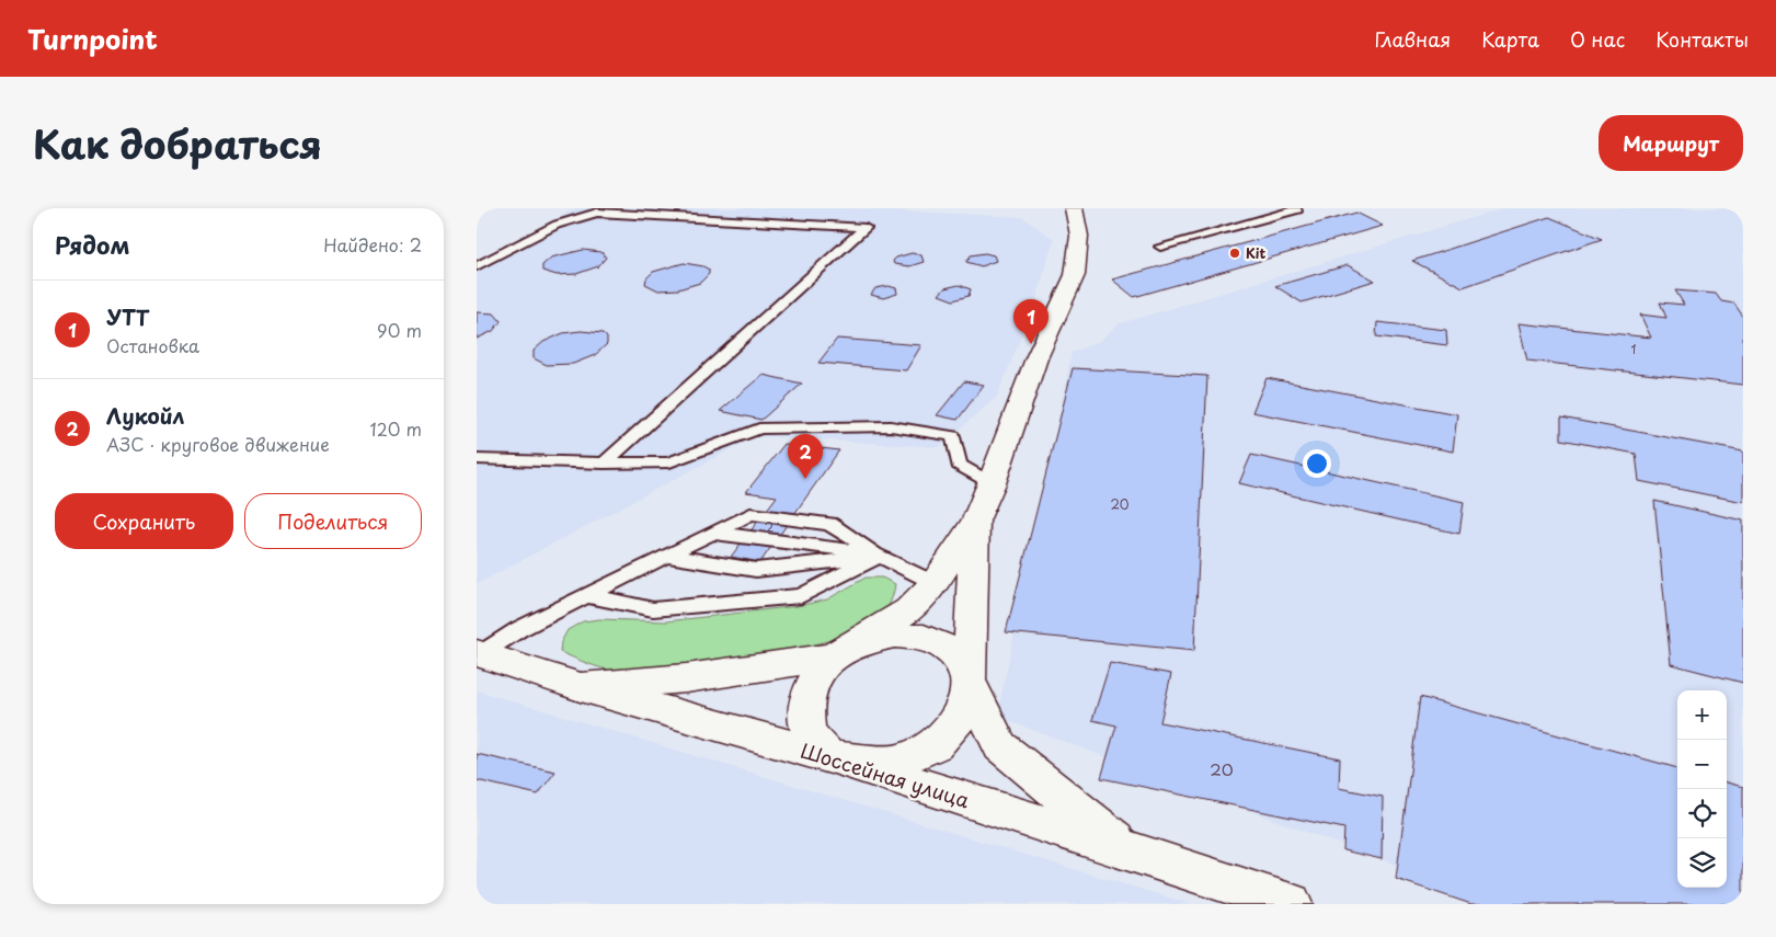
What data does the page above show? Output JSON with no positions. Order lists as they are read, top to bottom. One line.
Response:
{"streets":{"main road":["Шоссейная улица"]},"places":["Kit"],"house_numbers":["1","20","2","20"],"page":{"header":"Turnpoint","nav":["Главная","Карта","О нас","Контакты"],"title":"Как добраться","buttons":["Маршрут",["Сохранить","Поделиться"]],"heading":["Рядом","Найдено: 2"],"list":[{"mark":"1","name":"УТТ","note":"Остановка","value":"90 m"},{"mark":"2","name":"Лукойл","note":"АЗС · круговое движение","value":"120 m"}],"pins":["1","2"],"map_buttons":["+","−"]}}
